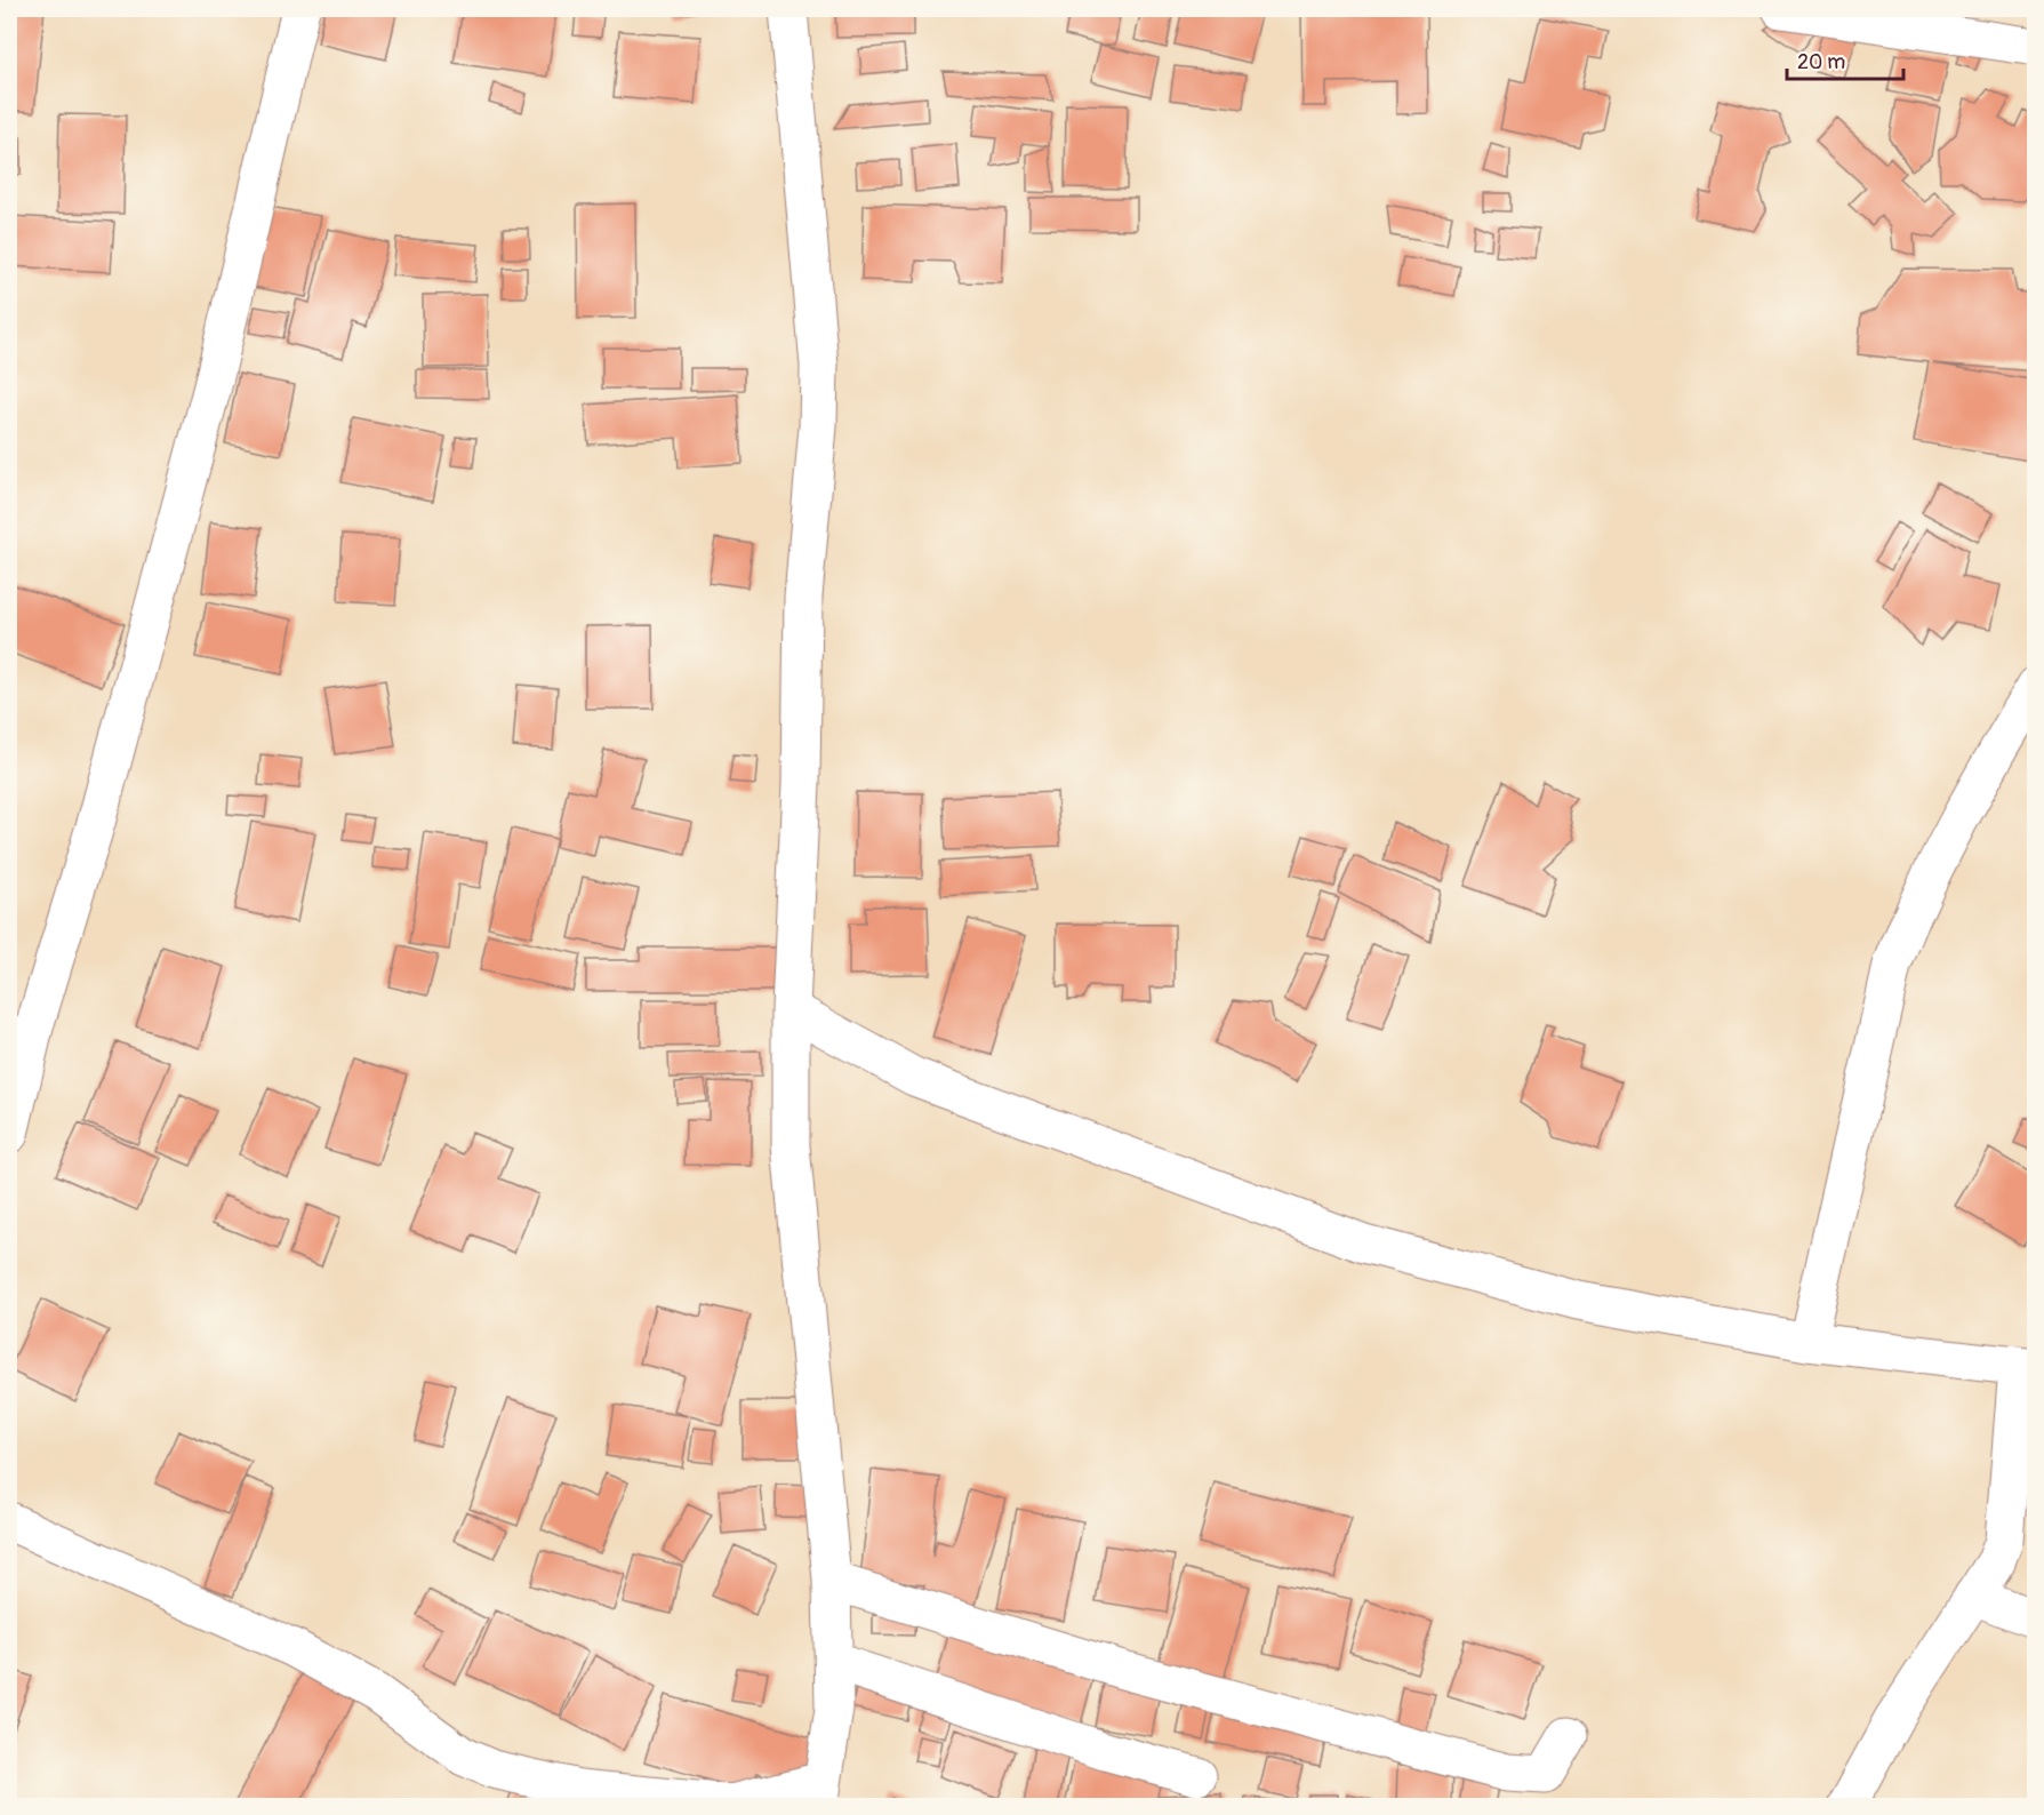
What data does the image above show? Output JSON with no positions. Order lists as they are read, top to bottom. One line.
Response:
{"scale_bar":"20 m"}
